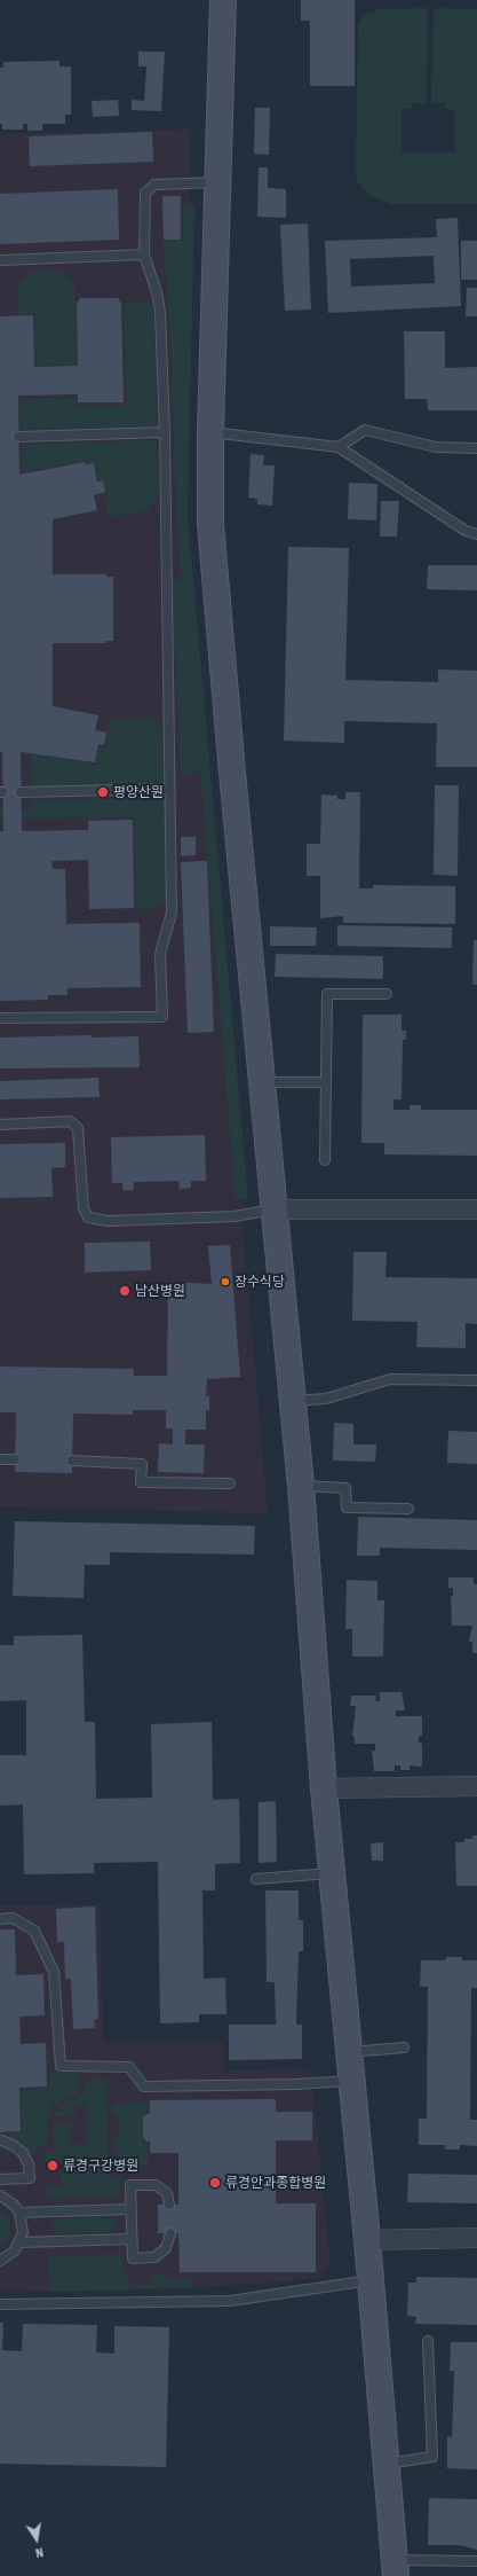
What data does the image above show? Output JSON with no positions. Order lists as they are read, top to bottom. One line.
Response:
{"places":["평양산원","장수식당","남산병원","류경구강병원","류경안과종합병원"],"north":"bottom"}
